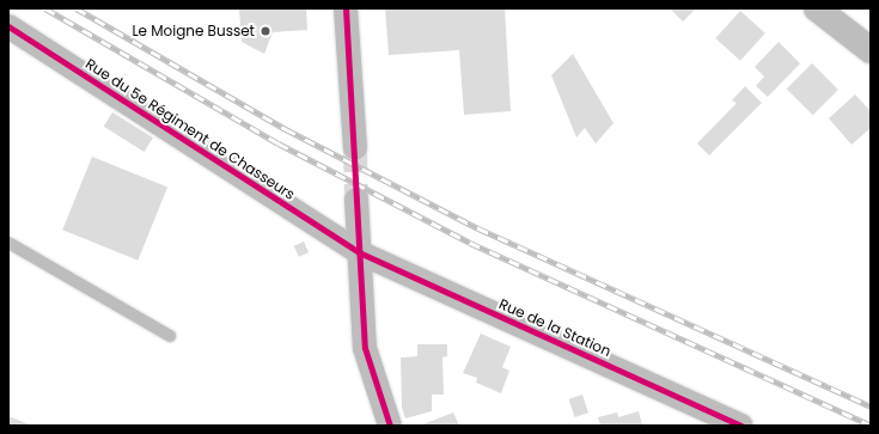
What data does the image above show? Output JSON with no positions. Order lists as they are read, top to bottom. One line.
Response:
{"streets":{"street":["Rue du 5e Régiment de Chasseurs","Rue de la Station"]},"crossings":[["Rue du 5e Régiment de Chasseurs","Rue de la Station"]],"places":["Le Moigne Busset"]}
